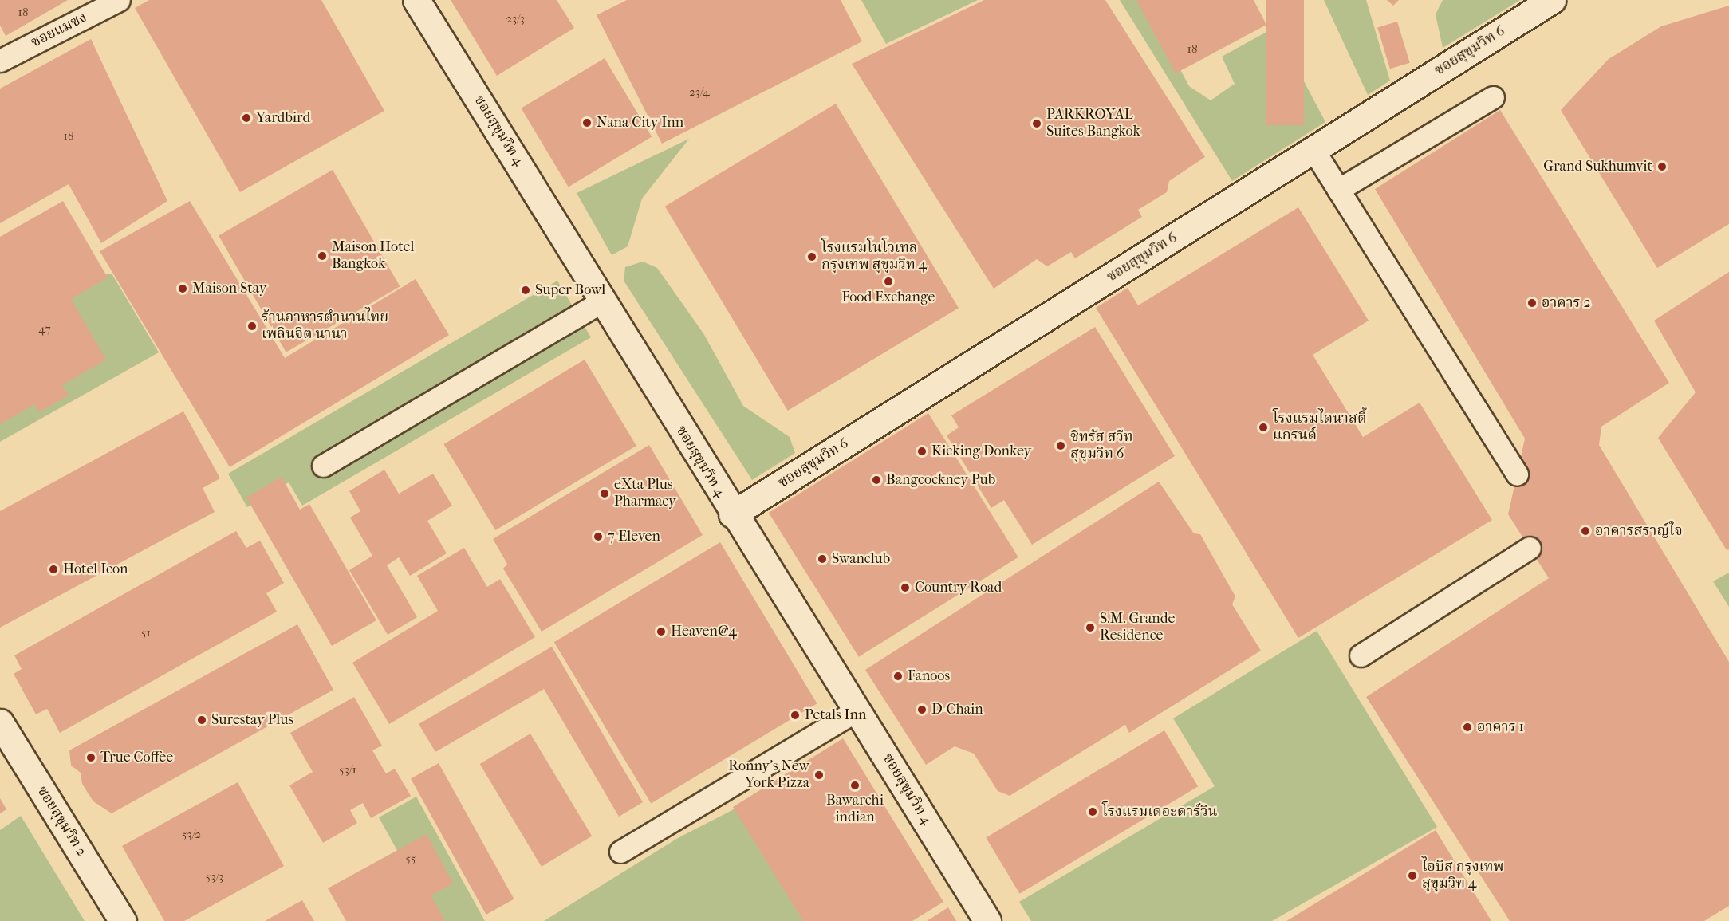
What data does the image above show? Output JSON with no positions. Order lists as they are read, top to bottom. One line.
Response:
{"streets":{"street":["ซอยสุขุมวิท 6","ซอยสุขุมวิท 4","ซอยสุขุมวิท 2"],"lane":["ซอยแมซง"]},"crossings":[["ซอยสุขุมวิท 6","ซอยสุขุมวิท 4"]],"places":["Yardbird","Nana City Inn","PARKROYAL Suites Bangkok","Grand Sukhumvit","Maison Hotel Bangkok","โรงแรมโนโวเทล กรุงเทพ สุขุมวิท 4","Food Exchange","Maison Stay","Super Bowl","อาคาร 2","ร้านอาหารตำนานไทย เพลินจิต นานา","โรงแรมไดนาสตี้ แกรนด์","ซีทรัส สวีท สุขุมวิท 6","Kicking Donkey","Bangcockney Pub","eXta Plus Pharmacy","อาคารสราญ์ใจ","7-Eleven","Swanclub","Hotel Icon","Country Road","S.M. Grande Residence","Heaven@4","Fanoos","D-Chain","Petals Inn","Surestay Plus","อาคาร 1","True Coffee","Ronny's New York Pizza","Bawarchi indian","โรงแรมเดอะดาร์วิน","ไอบิส กรุงเทพ สุขุมวิท 4"],"house_numbers":["18","23/3","18","23/4","18","47","51","53/1","53/2","55","53/3"]}
